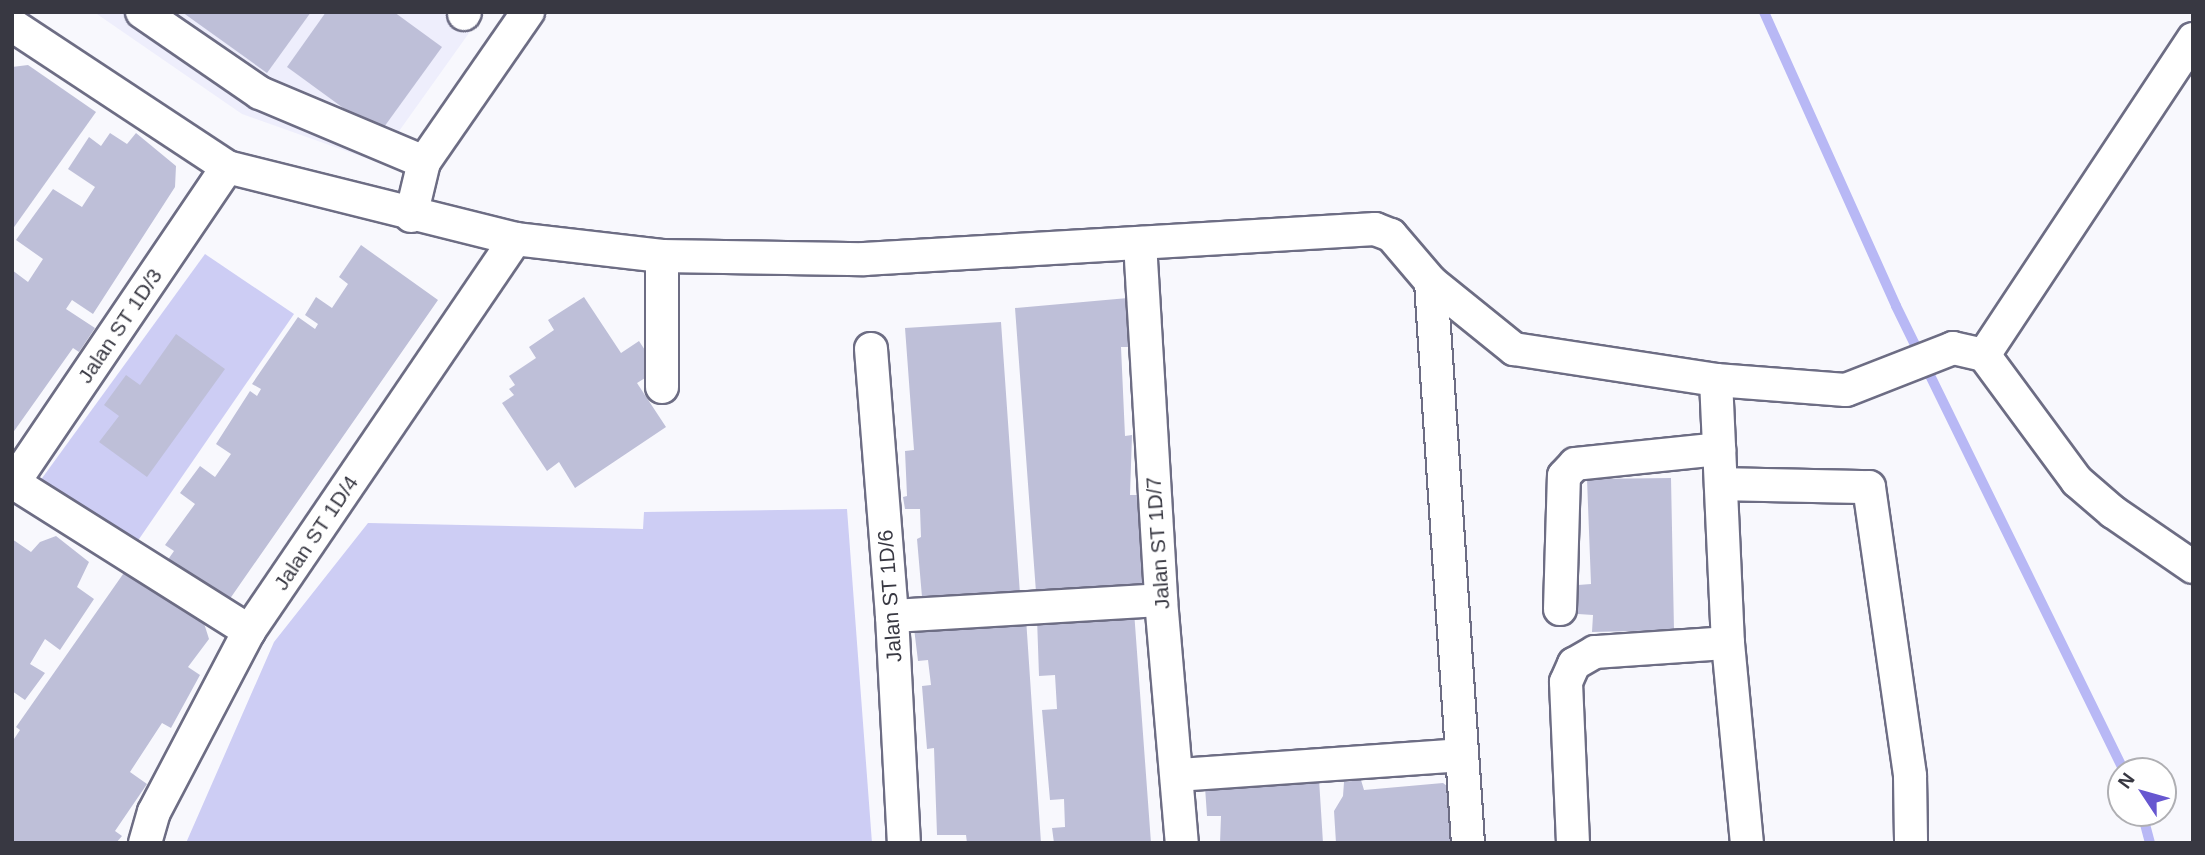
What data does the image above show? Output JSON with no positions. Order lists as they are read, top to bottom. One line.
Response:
{"streets":{"street":["Jalan ST 1D/3","Jalan ST 1D/4","Jalan ST 1D/7","Jalan ST 1D/6"]},"north":"top left"}
